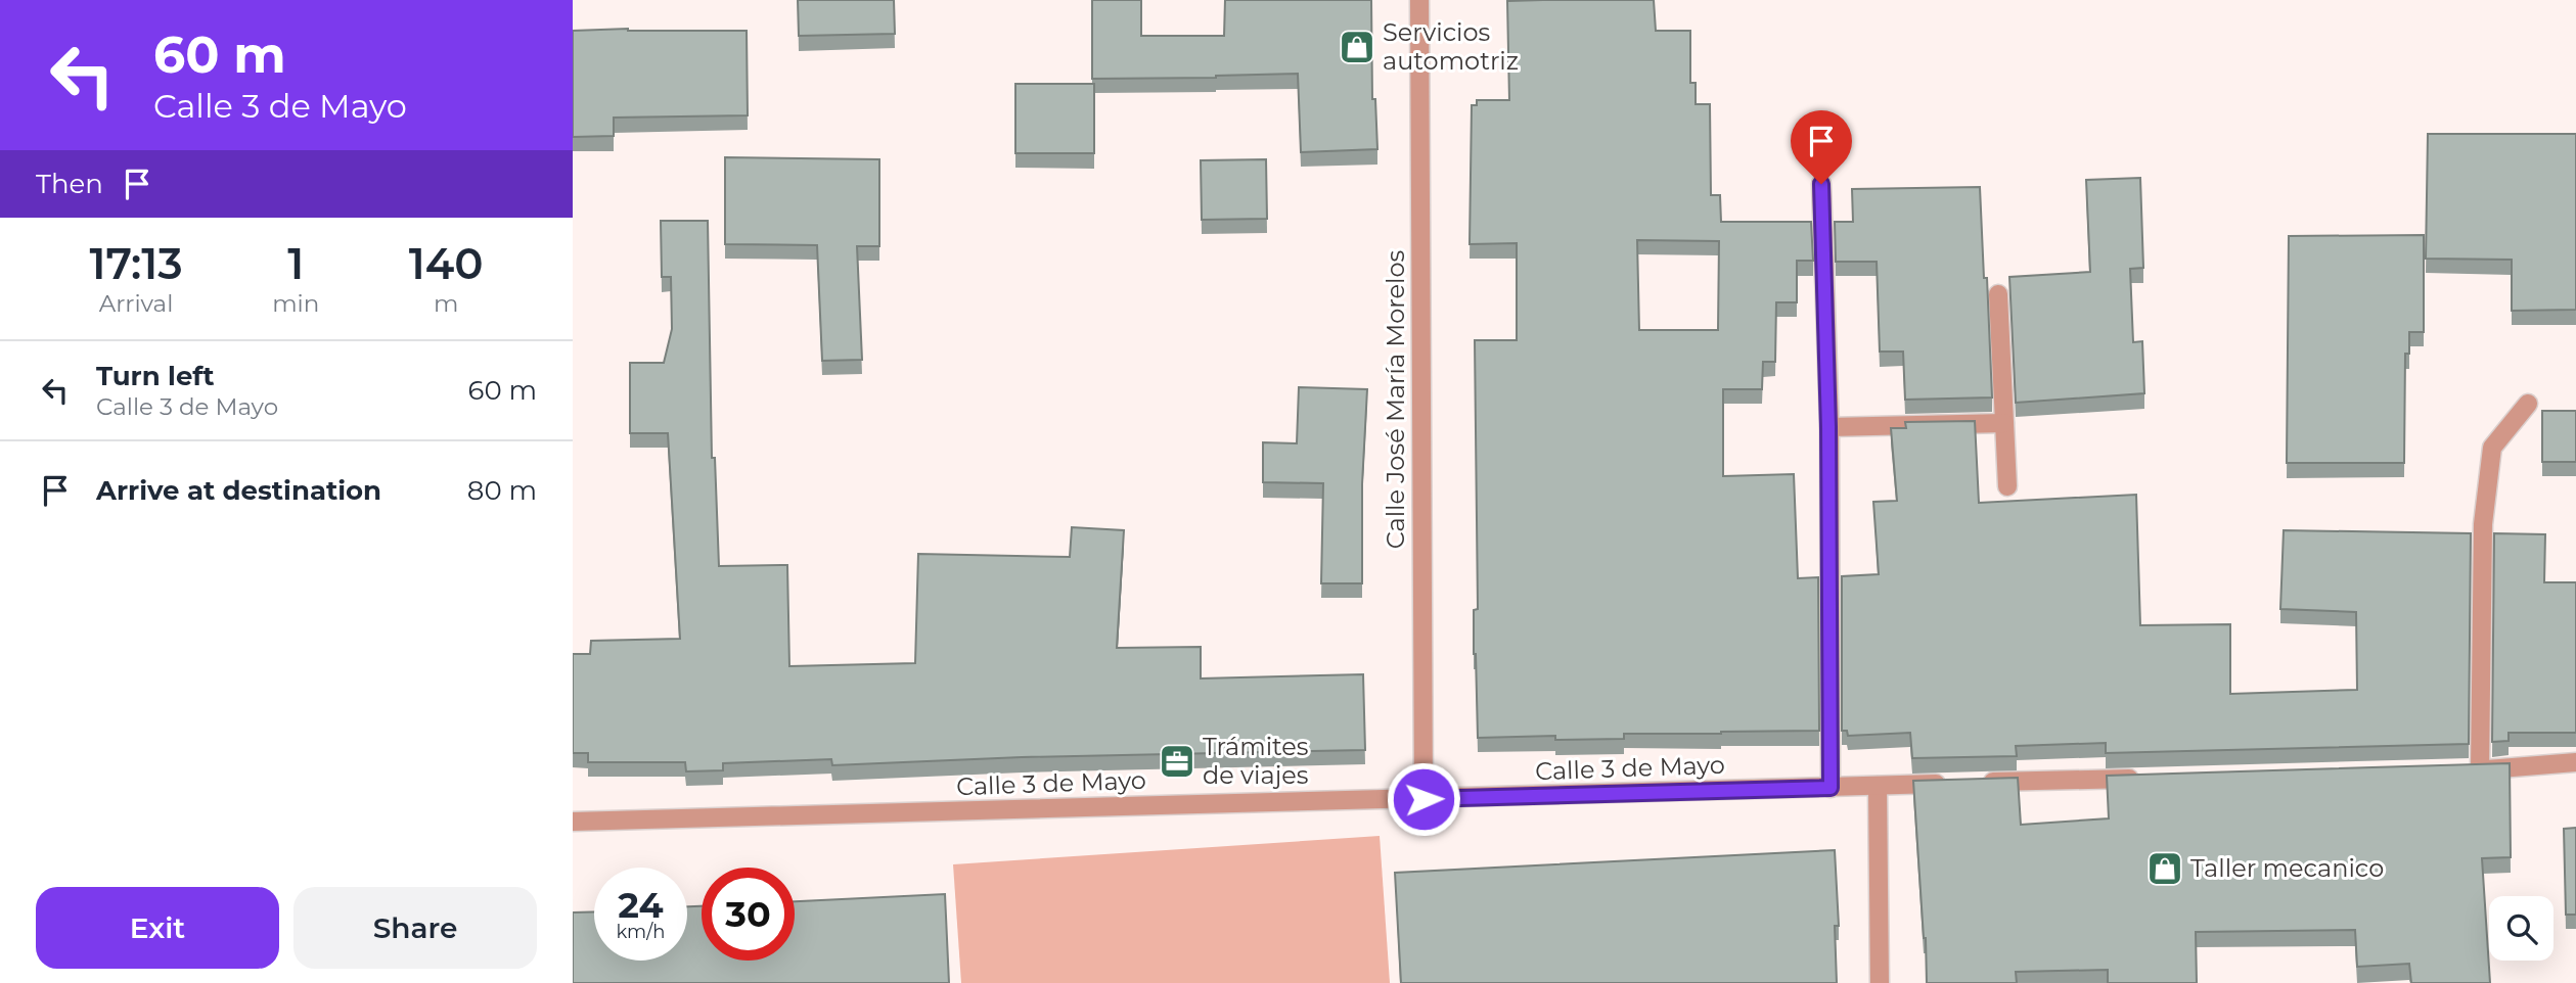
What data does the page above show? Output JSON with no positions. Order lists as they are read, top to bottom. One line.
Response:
{"streets":{"street":["Calle José María Morelos","Calle 3 de Mayo"]},"crossings":[["Calle José María Morelos","Calle 3 de Mayo"]],"places":{"shop":["Servicios automotriz","Taller mecanico"],"office":["Trámites de viajes"]},"page":{"turn":["60 m","Calle 3 de Mayo"],"then":"Then","eta":["17:13","Arrival","1","min","140","m"],"list":[{"name":"Turn left","note":"Calle 3 de Mayo","value":"60 m"},{"name":"Arrive at destination","value":"80 m"}],"speed":"24 km/h","limit":"30","buttons":["Exit","Share"]}}
